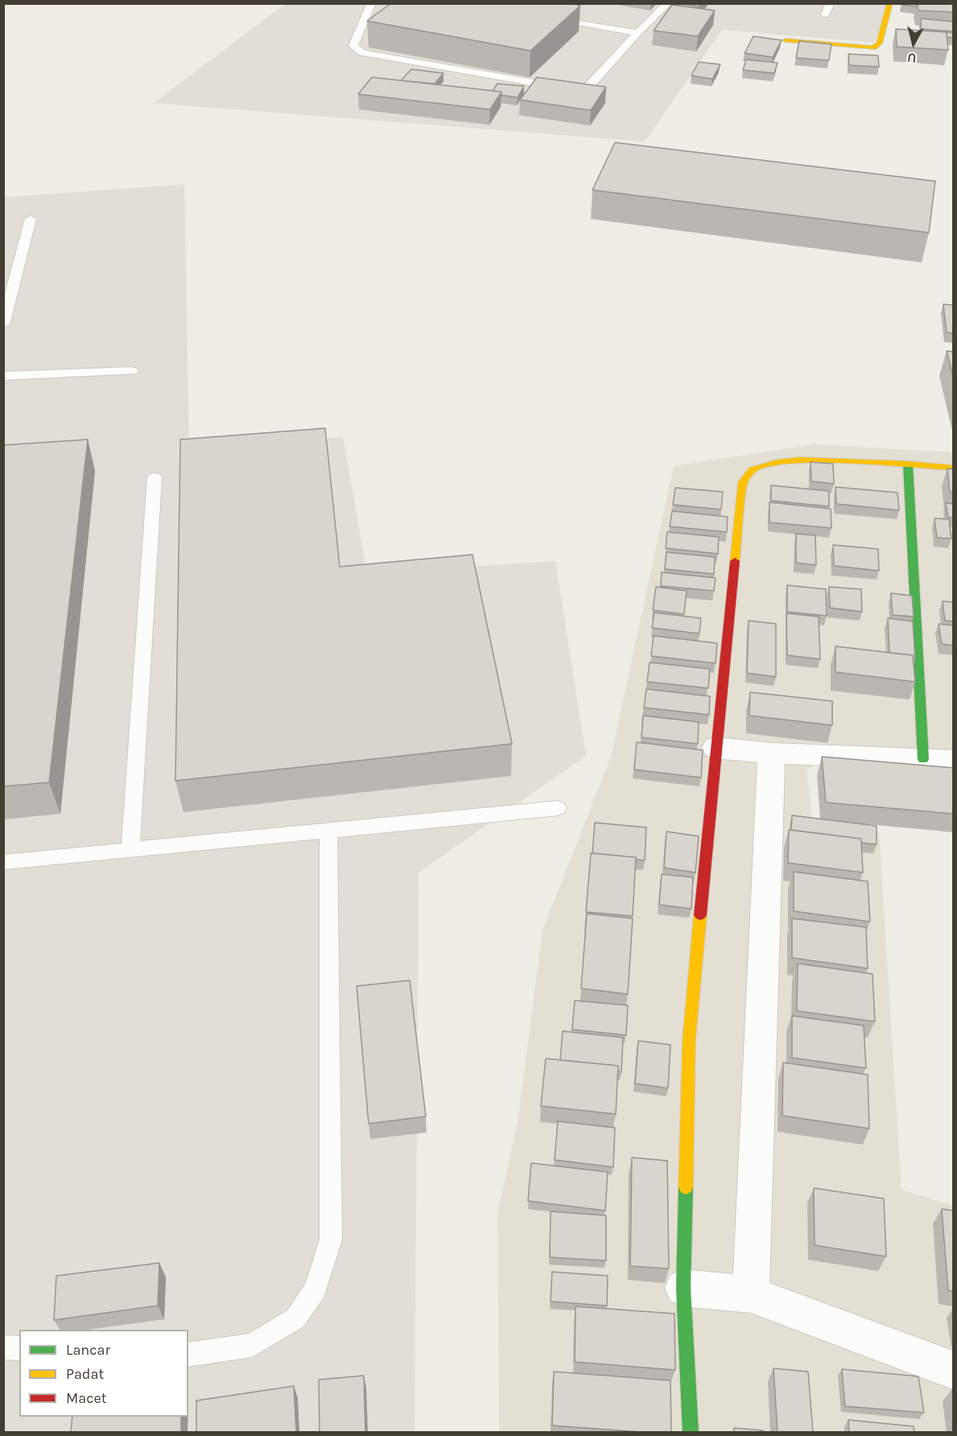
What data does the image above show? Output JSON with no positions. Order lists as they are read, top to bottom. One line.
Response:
{"legend":["Lancar","Padat","Macet"],"north":"bottom"}
